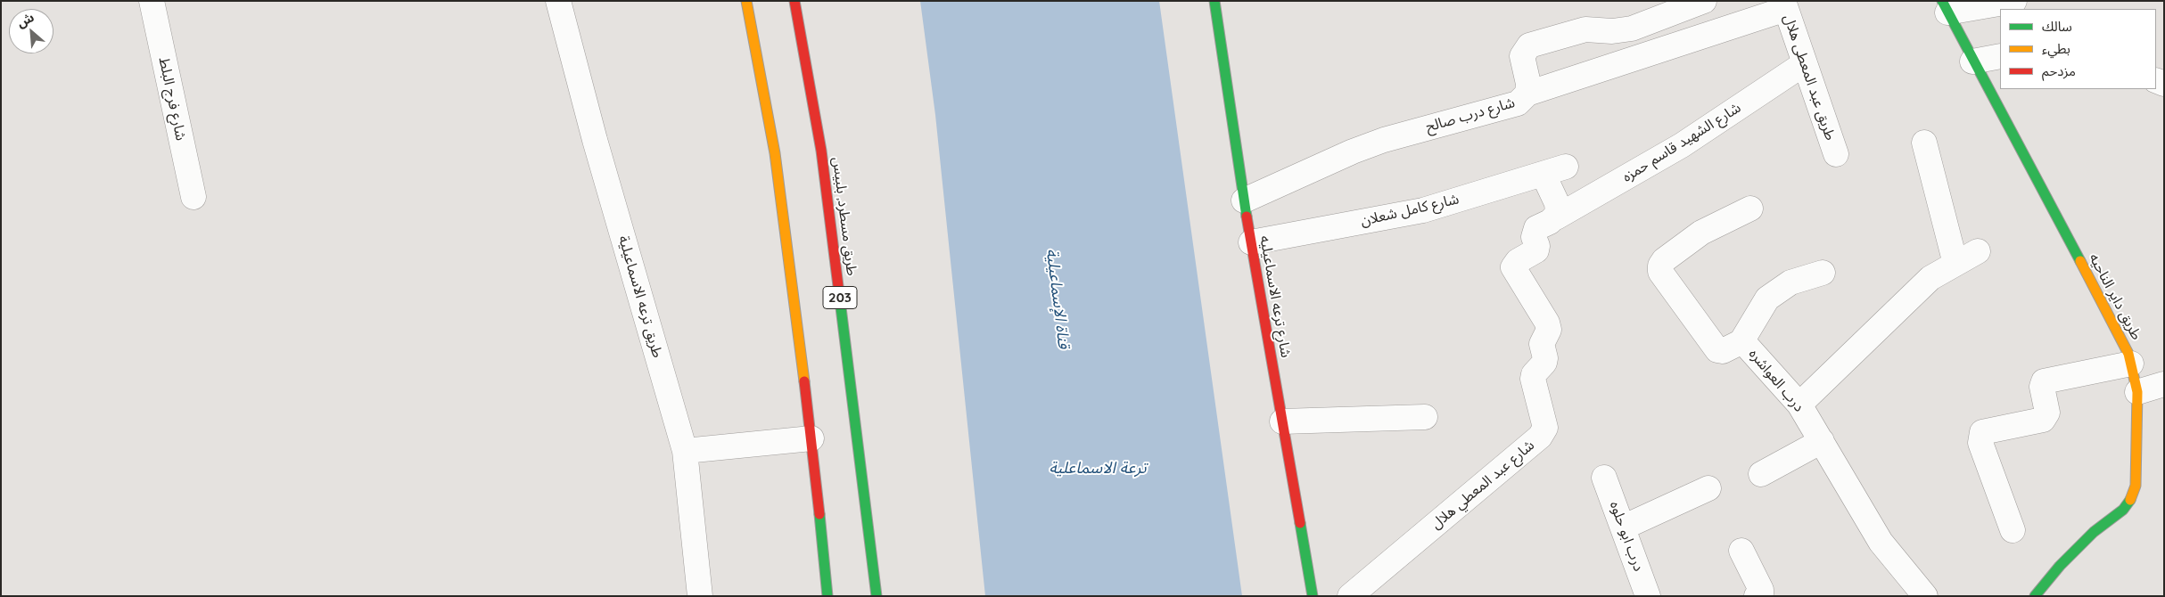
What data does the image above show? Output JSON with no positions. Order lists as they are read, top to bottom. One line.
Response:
{"streets":{"main road":["طريق مسطرد, بلبيس","شارع ترعه الاسماعيليه","طريق داير الناحيه","203"],"street":["طريق عبد المعطى هلال","شارع فرج البلط","شارع درب صالح","شارع الشهيد قاسم حمزه","شارع كامل شعلان","طريق ترعه الاسماعيلية","درب العواشره","شارع عبد المعطي هلال","درب ابو حلوه"]},"crossings":[["طريق عبد المعطى هلال","شارع الشهيد قاسم حمزه"],["شارع درب صالح","شارع ترعه الاسماعيليه"],["شارع الشهيد قاسم حمزه","شارع كامل شعلان"],["شارع الشهيد قاسم حمزه","شارع عبد المعطي هلال"],["شارع كامل شعلان","شارع ترعه الاسماعيليه"],["شارع كامل شعلان","شارع عبد المعطي هلال"]],"water":["قناة الإسماعيلية","ترعة الاسماعلية"],"legend":["سالك","بطيء","مزدحم"],"north":"top left"}
